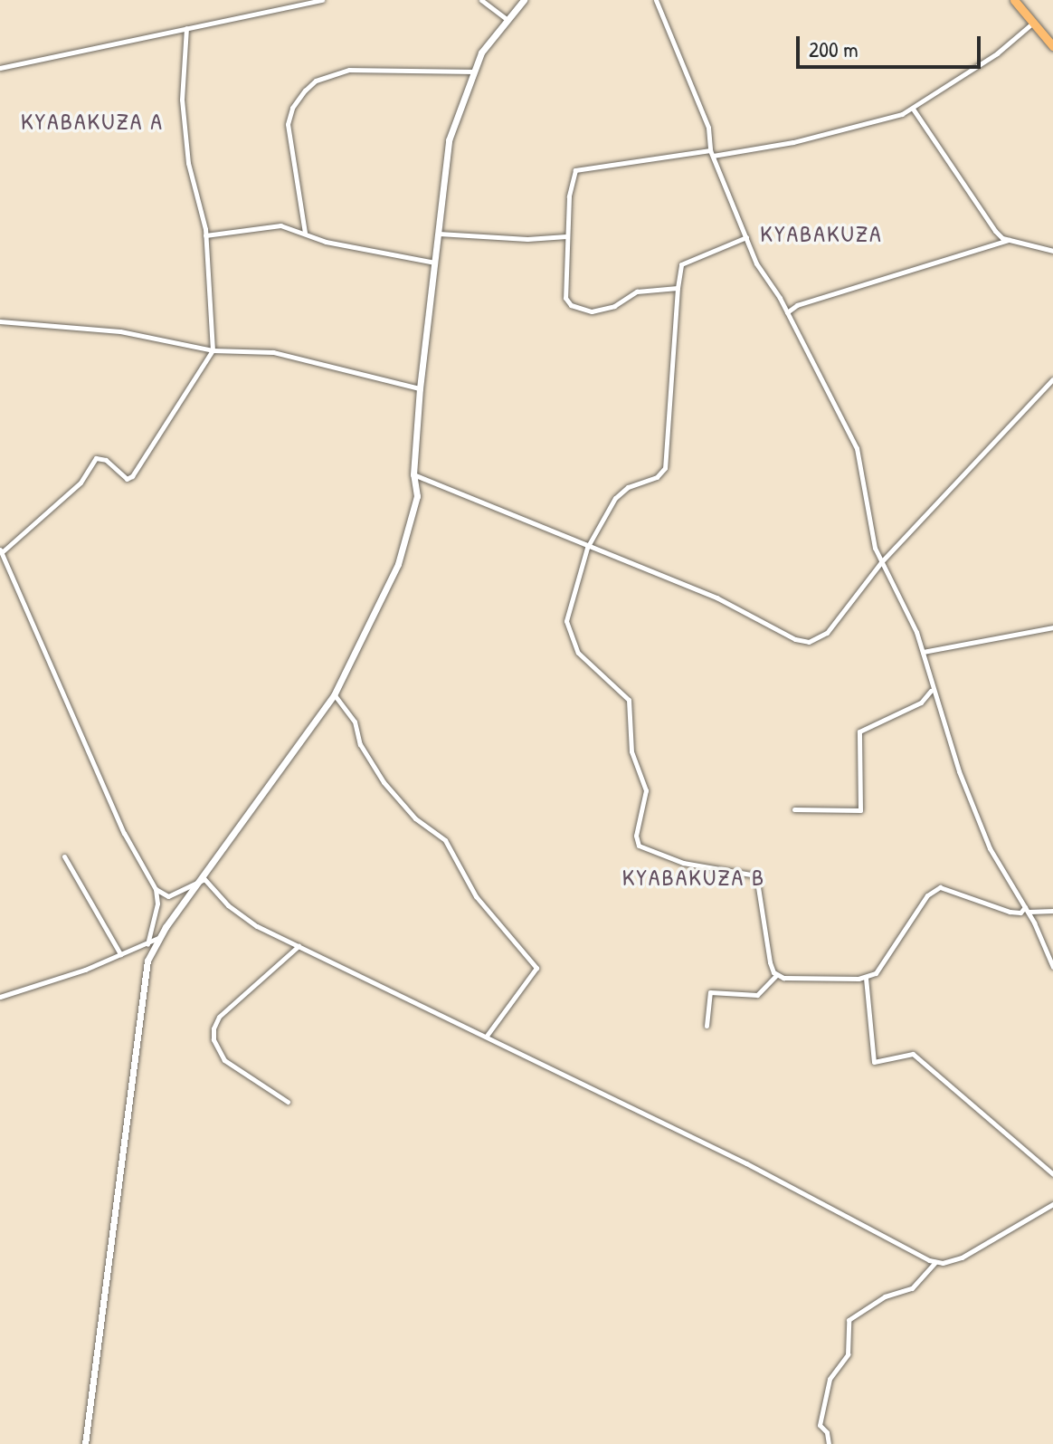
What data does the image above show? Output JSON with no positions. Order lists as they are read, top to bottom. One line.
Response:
{"districts":["KYABAKUZA A","KYABAKUZA","KYABAKUZA B"],"scale_bar":"200 m"}
